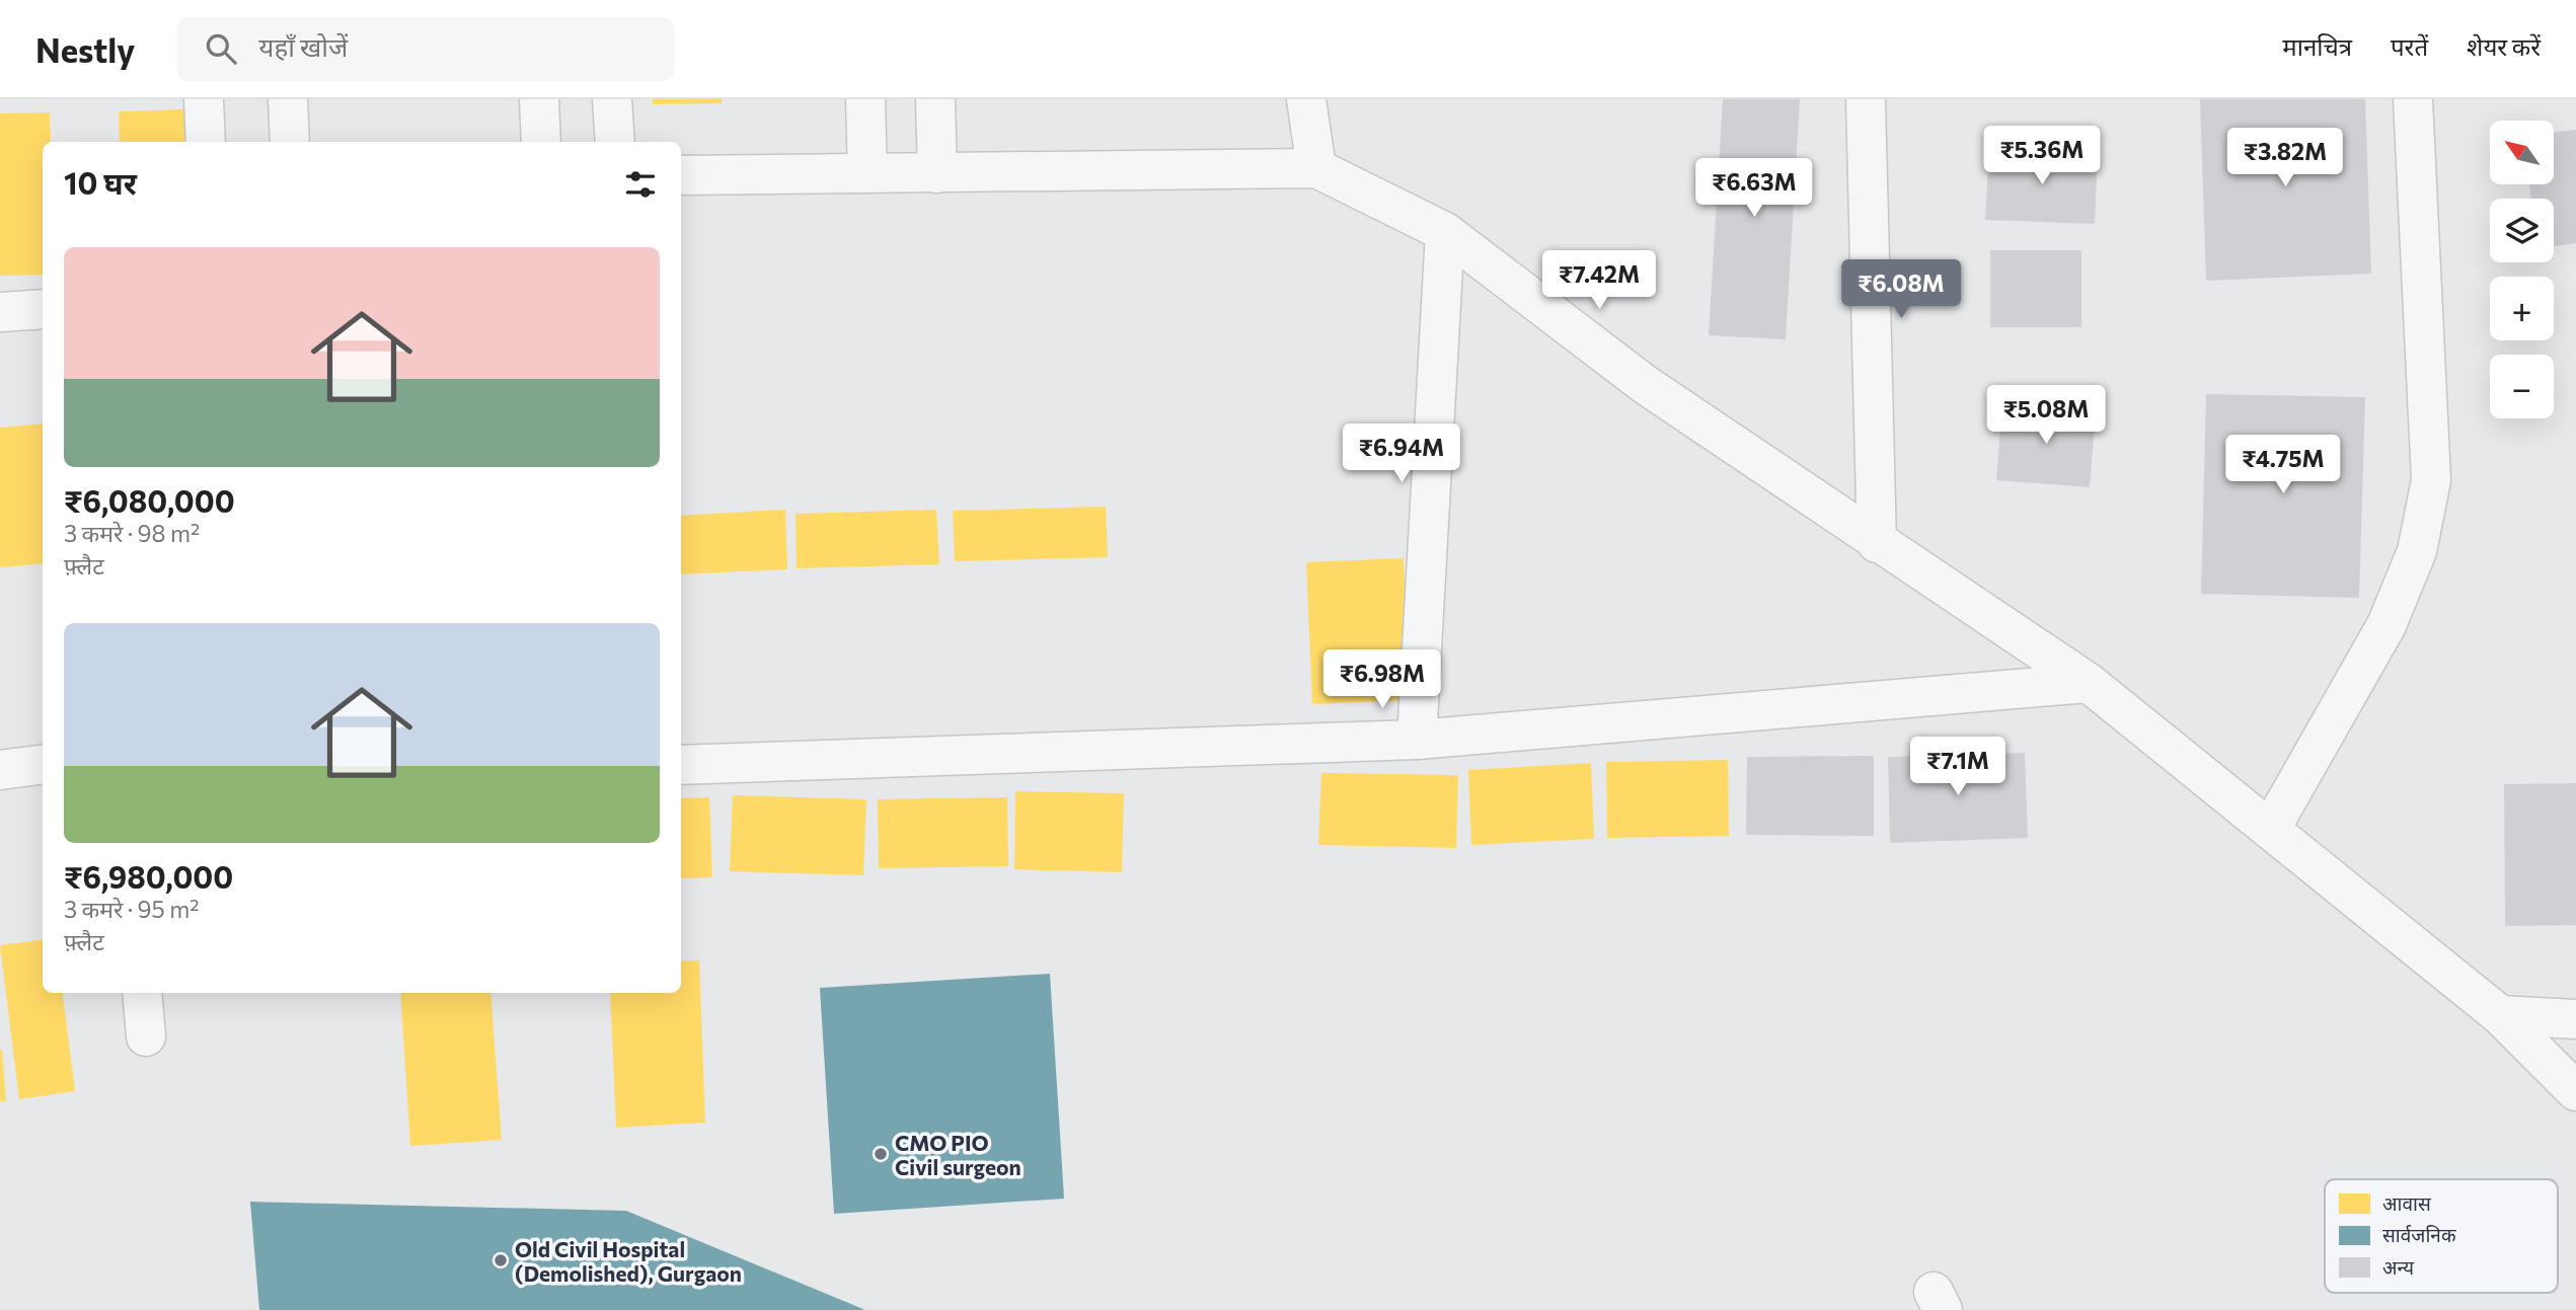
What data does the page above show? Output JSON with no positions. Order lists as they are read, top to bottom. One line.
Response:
{"places":["CMO PIO Civil surgeon","Old Civil Hospital (Demolished), Gurgaon"],"legend":["आवास","सार्वजनिक","अन्य"],"north":"top left","page":{"header":"Nestly","search":"यहाँ खोजें","nav":["मानचित्र","परतें","शेयर करें"],"map_buttons":["+","−"],"price":["₹5.36M","₹3.82M","₹6.63M","₹7.42M","₹6.08M","₹5.08M","₹6.94M","₹4.75M","₹6.98M","₹7.1M"],"heading":"10 घर","list":[{"name":"₹6,080,000","note":"3 कमरे · 98 m² · फ़्लैट"},{"name":"₹6,980,000","note":"3 कमरे · 95 m² · फ़्लैट"}]}}
